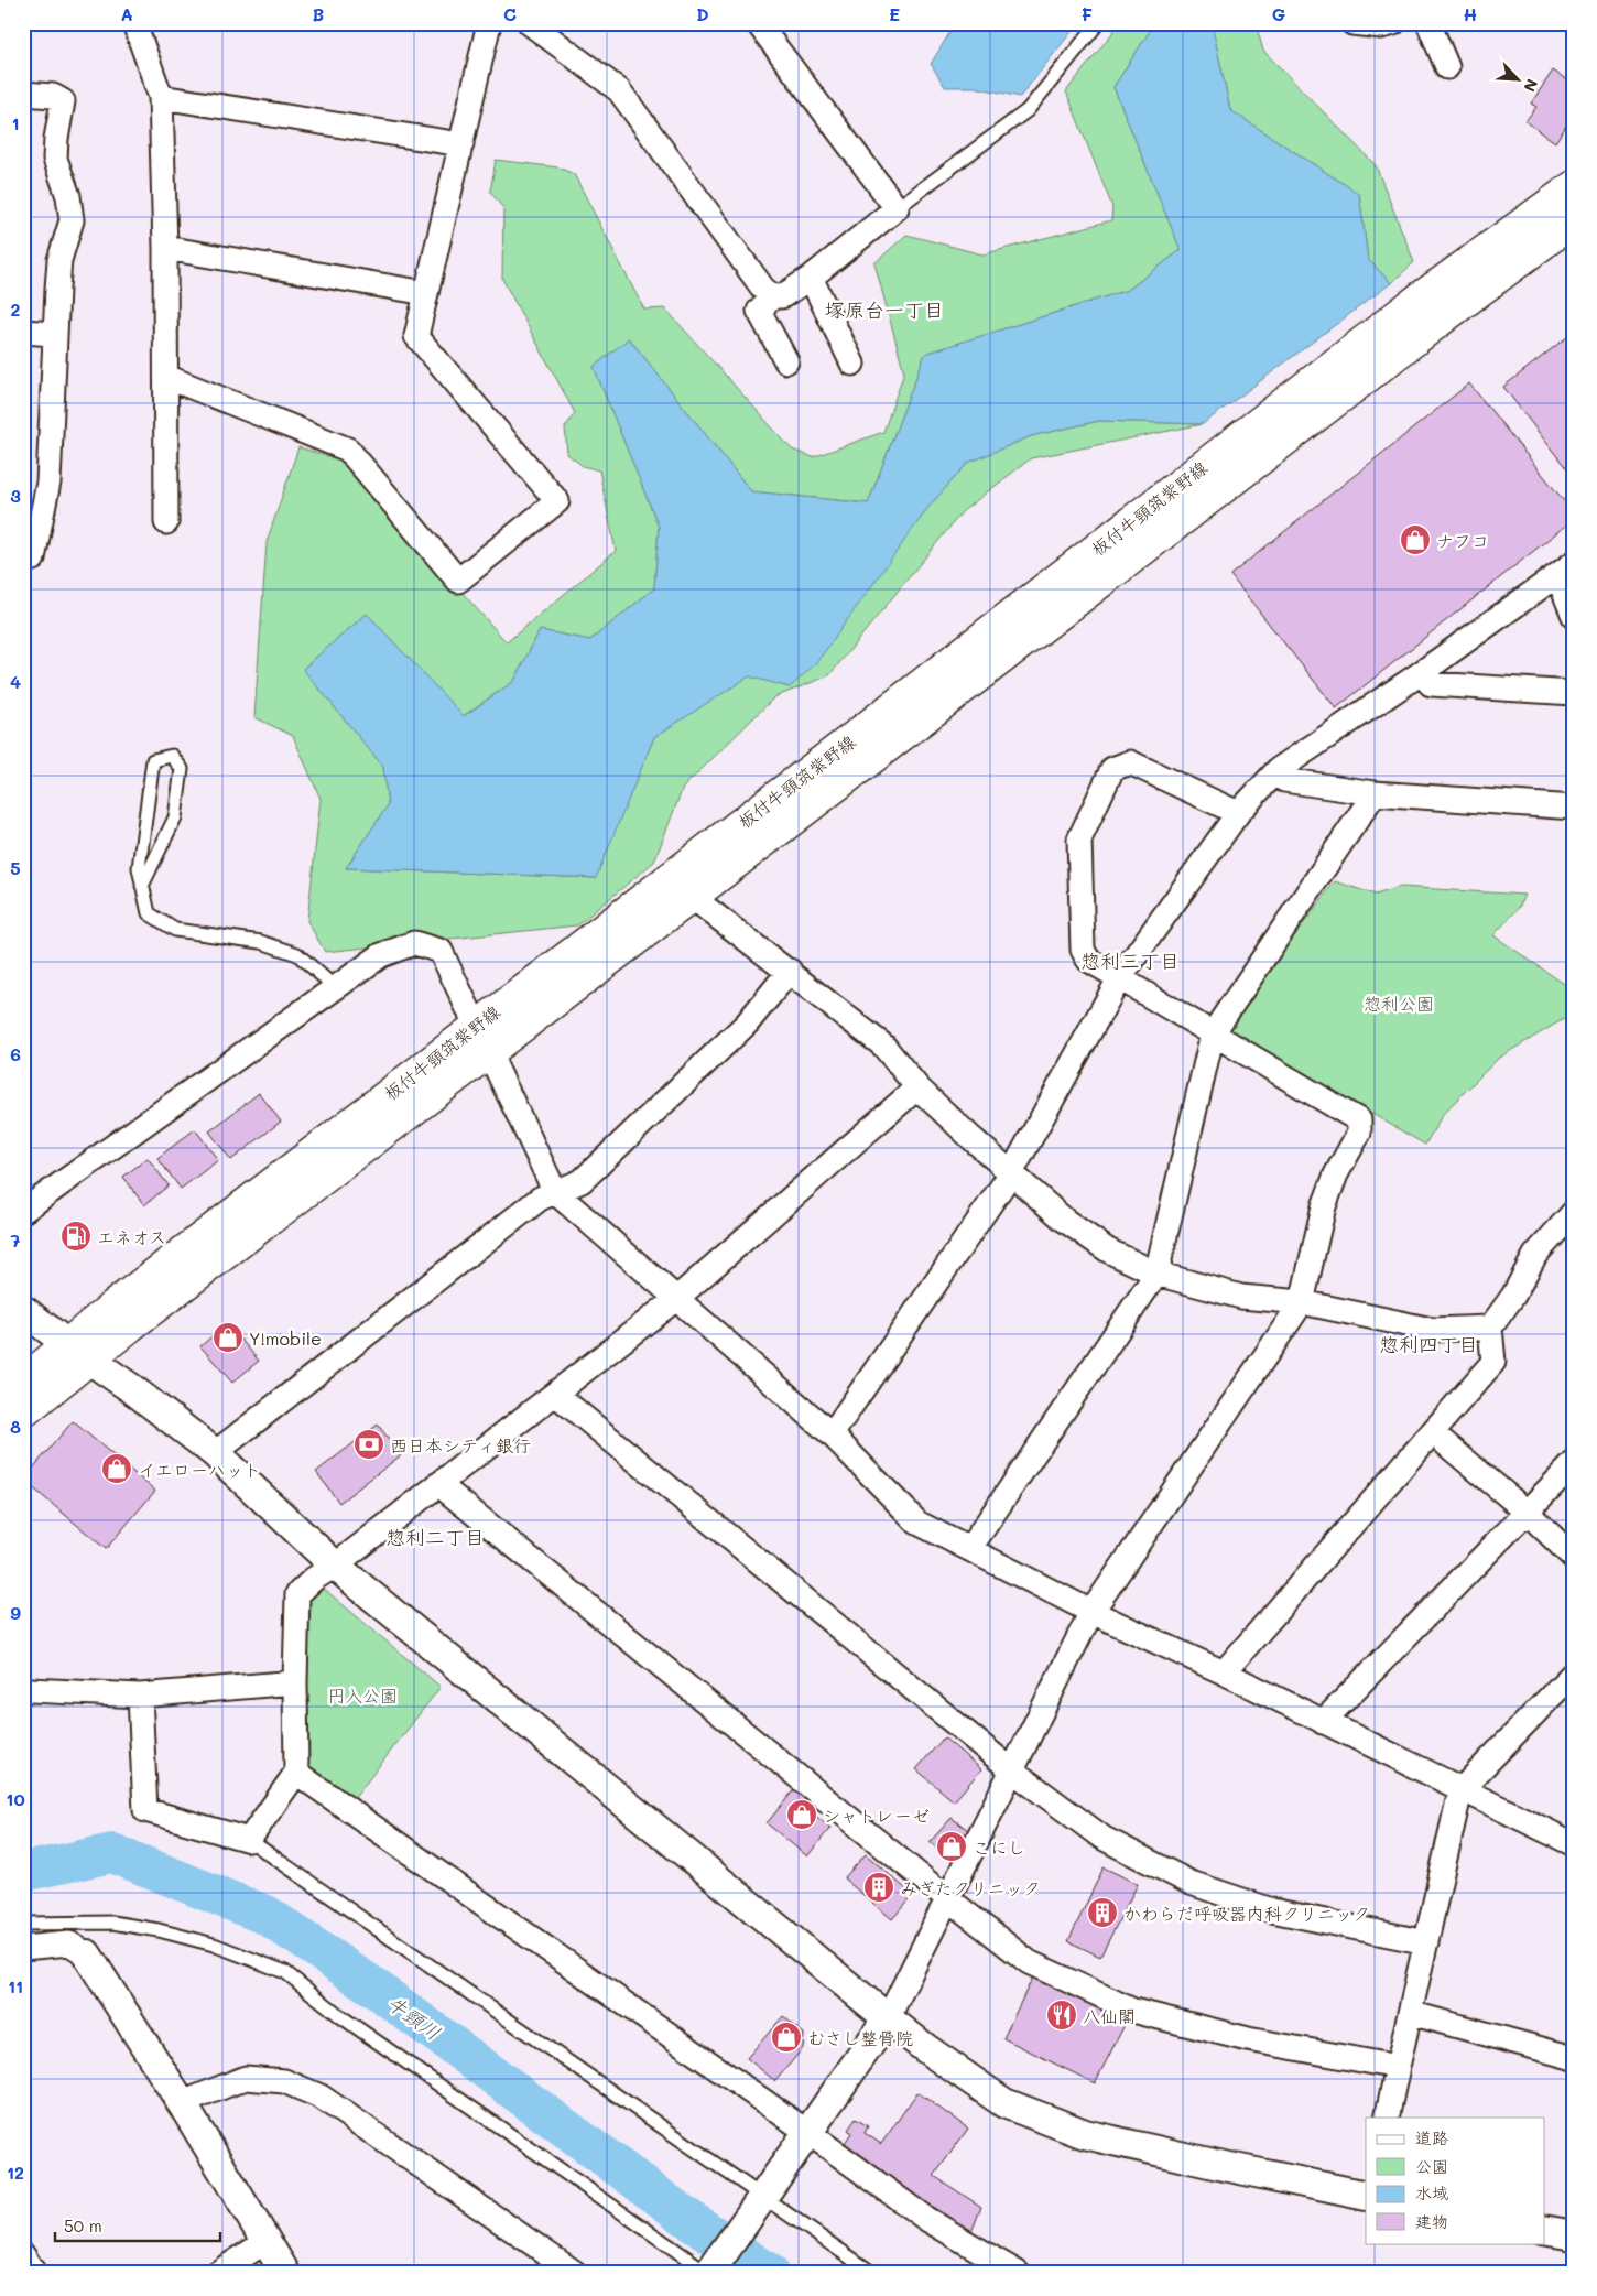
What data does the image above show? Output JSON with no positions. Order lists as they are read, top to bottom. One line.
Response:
{"streets":{"main road":["板付牛頸筑紫野線"]},"districts":["塚原台一丁目","惣利三丁目","惣利四丁目","惣利二丁目"],"water":["牛頸川"],"parks":["惣利公園","円入公園"],"places":{"shop":["ナフコ","Y!mobile","イエローハット","シャトレーゼ","こにし","むさし整骨院"],"fuel station":["エネオス"],"bank":["西日本シティ銀行"],"building":["みぎたクリニック","かわらだ呼吸器内科クリニック"],"restaurant":["八仙閣"]},"legend":["道路","公園","水域","建物"],"scale_bar":"50 m","north":"bottom right","grid":{"columns":["A","B","C","D","E","F","G","H"],"rows":["1","2","3","4","5","6","7","8","9","10","11","12"]}}
